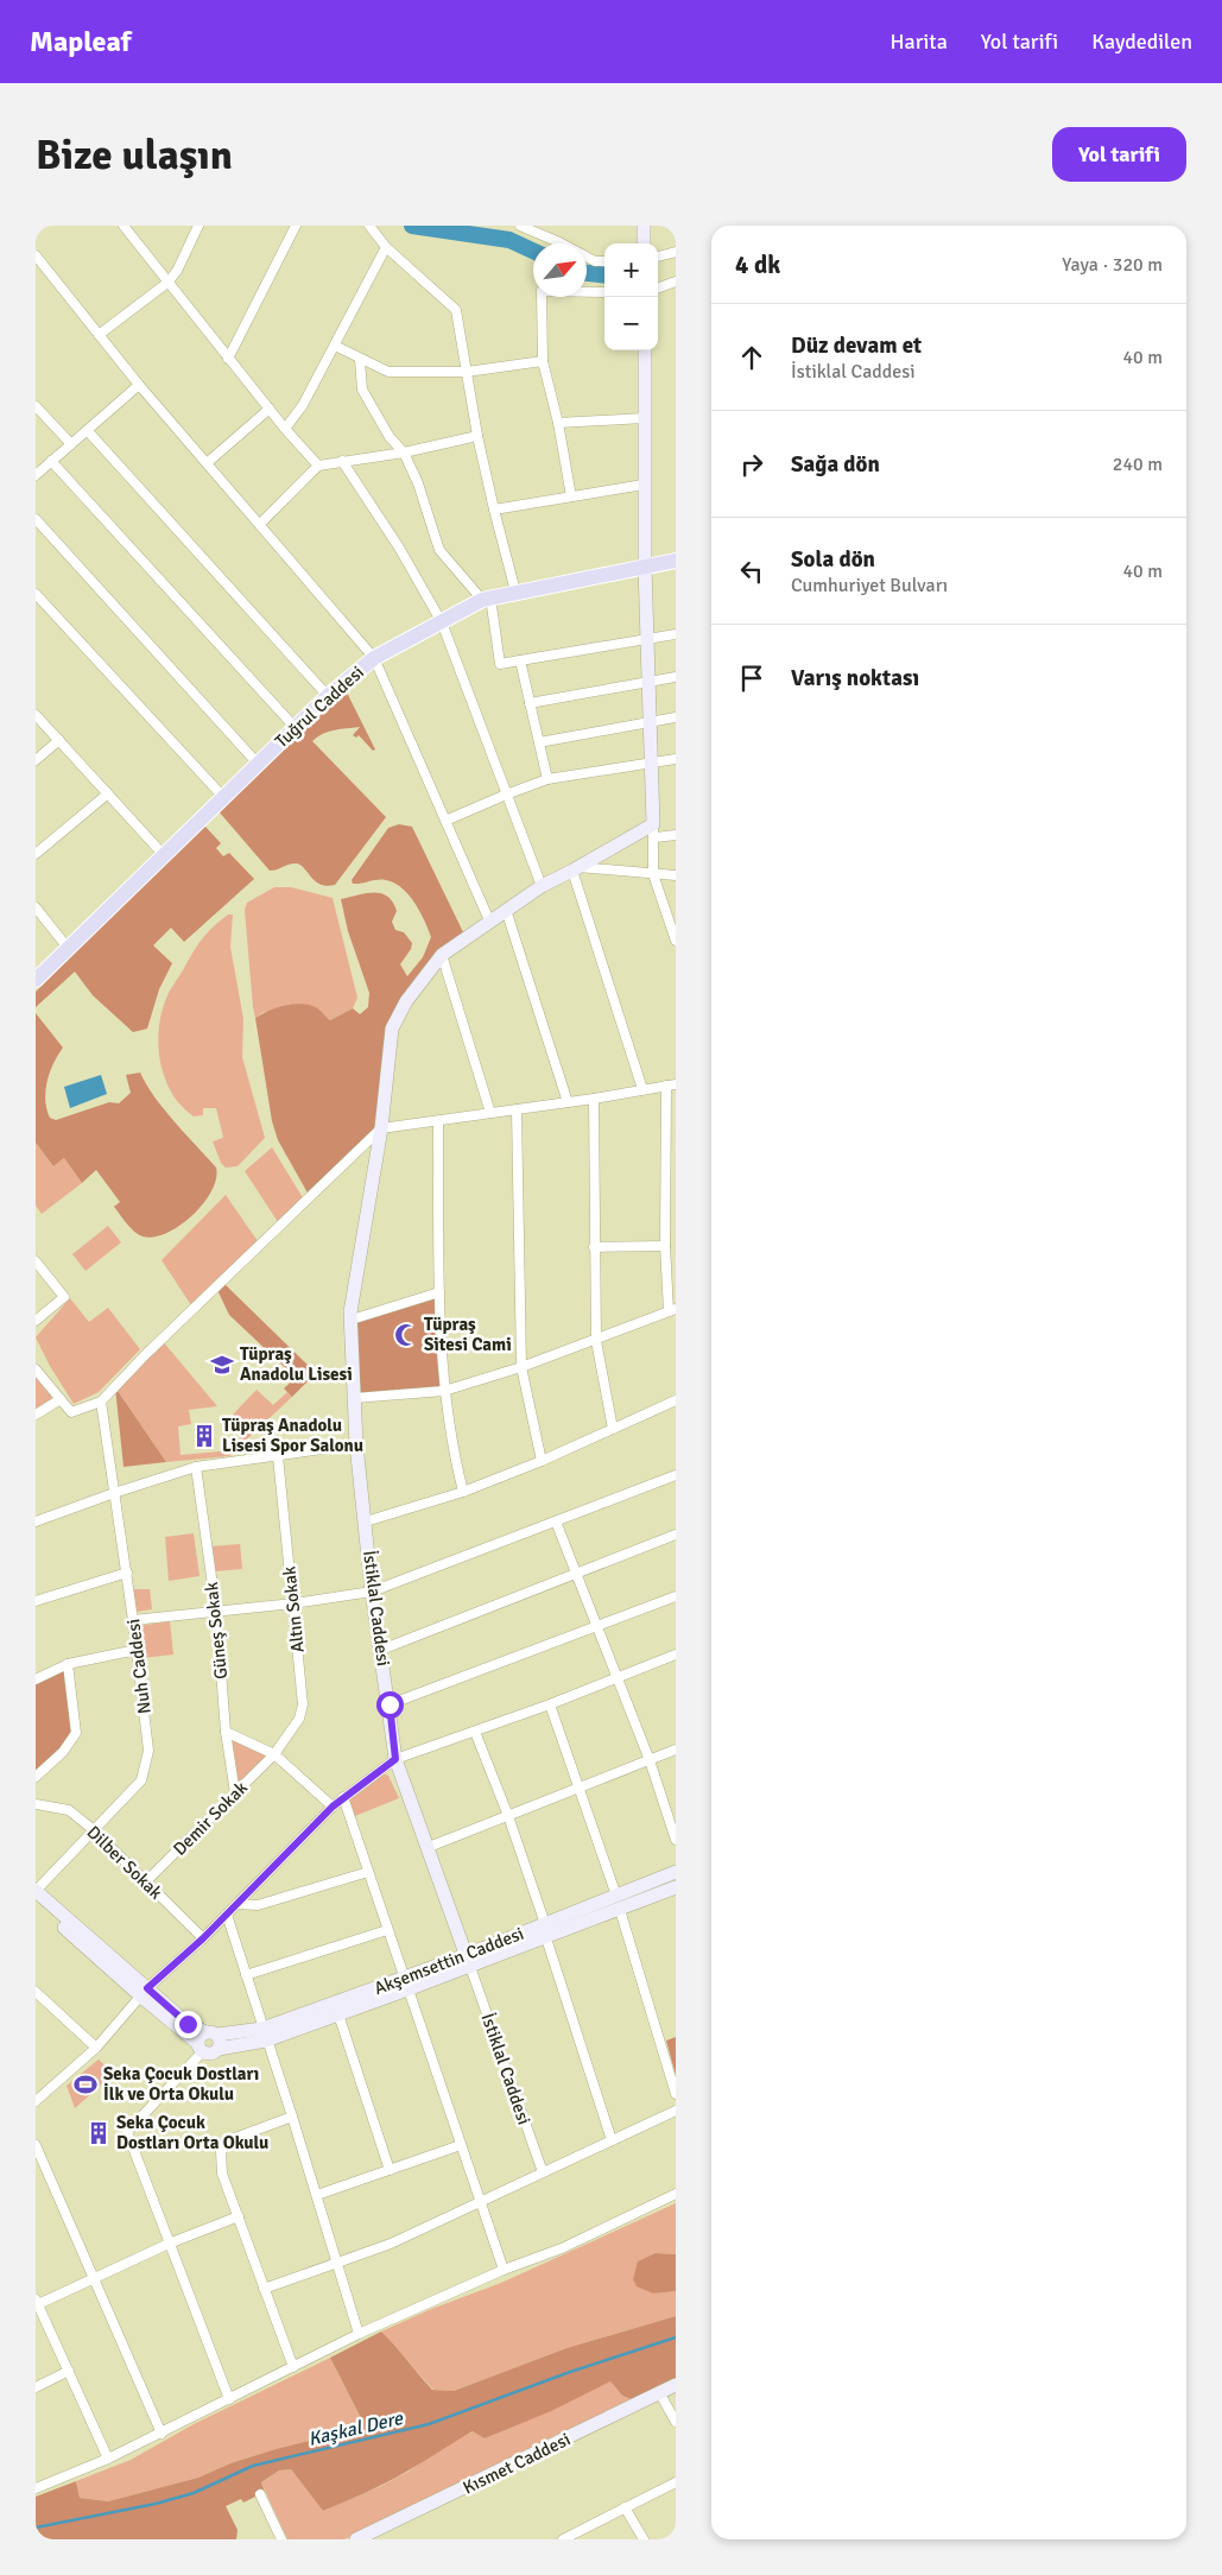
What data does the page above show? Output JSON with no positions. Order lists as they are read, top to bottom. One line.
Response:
{"streets":{"main road":["Tuğrul Caddesi"],"street":["İstiklal Caddesi","Altın Sokak","Güneş Sokak","Nuh Caddesi","Demir Sokak","Dilber Sokak","Akşemsettin Caddesi","Kısmet Caddesi"]},"crossings":[["İstiklal Caddesi","Akşemsettin Caddesi"],["Altın Sokak","Demir Sokak"],["Güneş Sokak","Demir Sokak"],["Nuh Caddesi","Dilber Sokak"],["Demir Sokak","Dilber Sokak"]],"water":["Kaşkal Dere"],"places":{"mosque":["Tüpraş Sitesi Cami"],"school or university":["Tüpraş Anadolu Lisesi"],"building":["Tüpraş Anadolu Lisesi Spor Salonu","Seka Çocuk Dostları Orta Okulu"],"sports":["Seka Çocuk Dostları İlk ve Orta Okulu"]},"north":"top right","page":{"header":"Mapleaf","nav":["Harita","Yol tarifi","Kaydedilen"],"buttons":"Yol tarifi","title":"Bize ulaşın","heading":["4 dk","Yaya · 320 m"],"map_buttons":["+","−"],"list":[["Düz devam et","İstiklal Caddesi","40 m"],["Sağa dön","240 m"],["Sola dön","Cumhuriyet Bulvarı","40 m"],"Varış noktası"]}}
